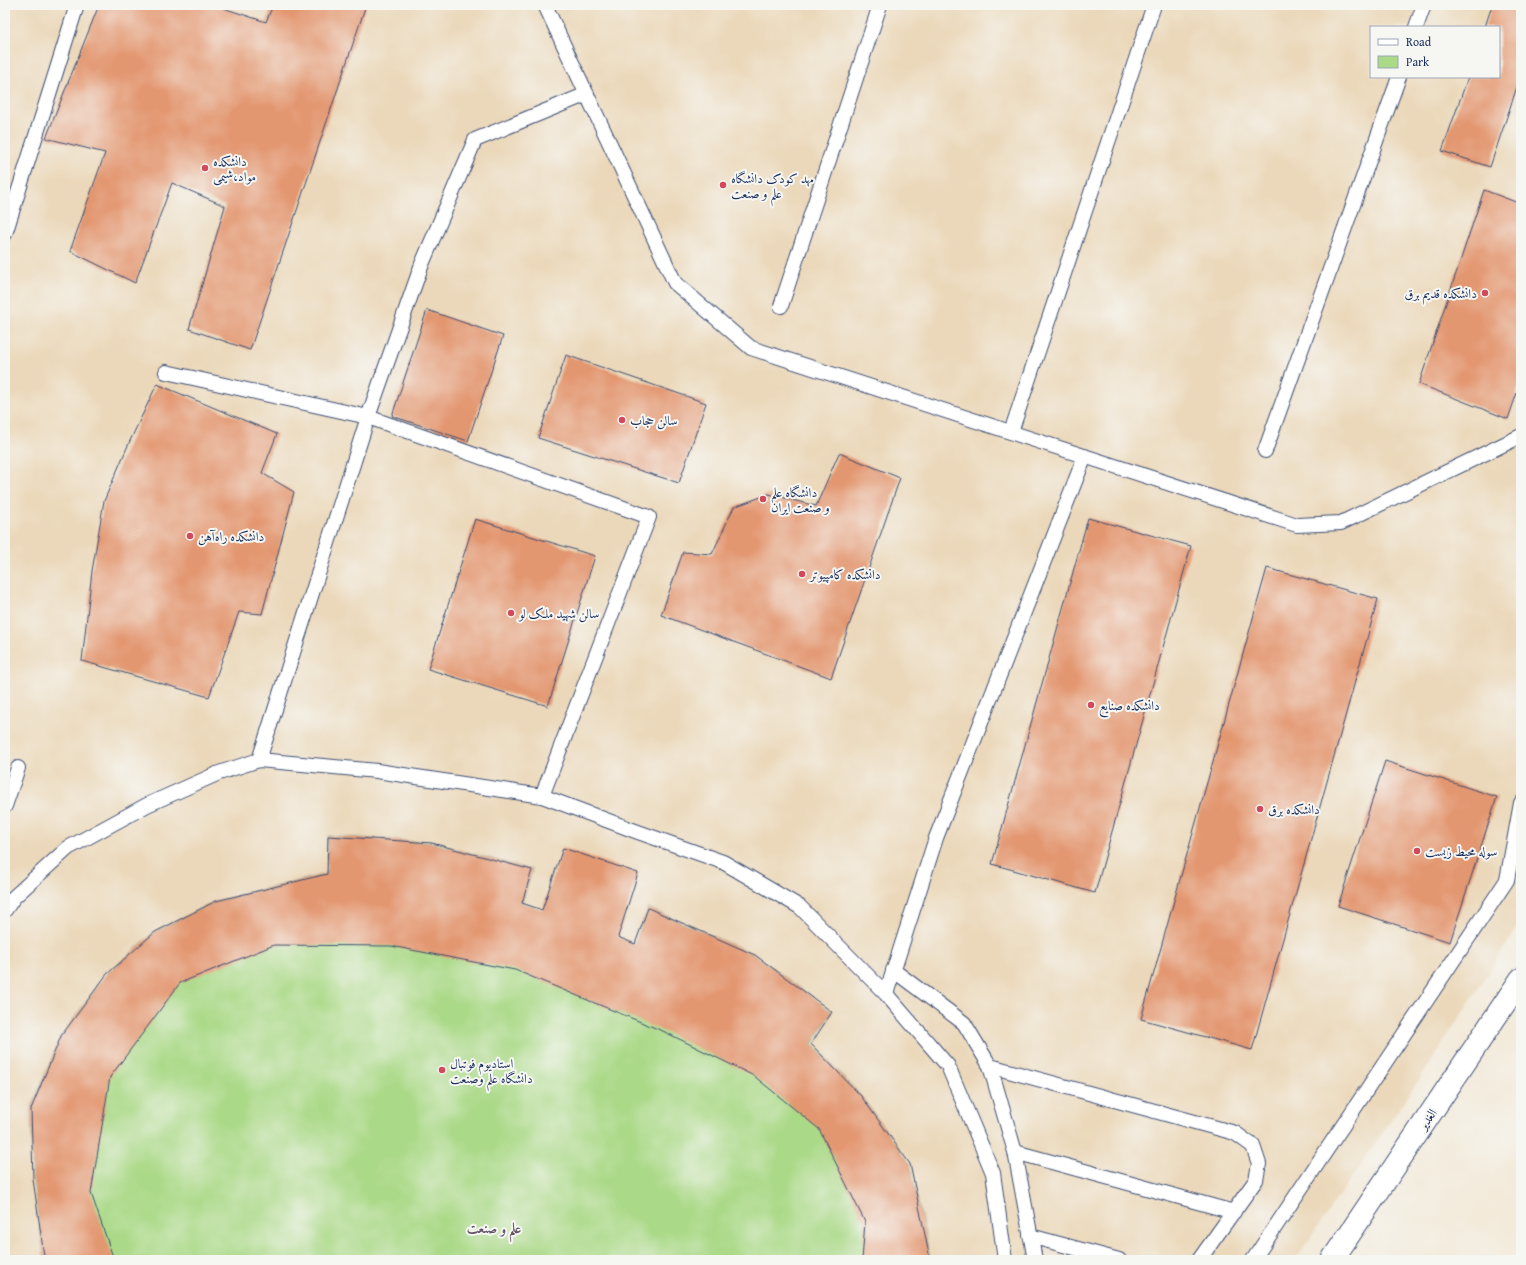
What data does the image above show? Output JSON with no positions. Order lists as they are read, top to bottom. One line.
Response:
{"streets":{"main road":["الغدیر"]},"districts":["علم و صنعت"],"places":["دانشکده مواد،شیمی","مهد کودک دانشگاه علم و صنعت","دانشکده قدیم برق","سالن حجاب","دانشگاه علم و صنعت ایران","دانشکده راه‌آهن","دانشکده کامپیوتر","سالن شهید ملک لو","دانشکده صنایع","دانشکده برق","سوله محیط زیست","استادیوم فوتبال دانشگاه علم وصنعت"],"legend":["Road","Park"]}
